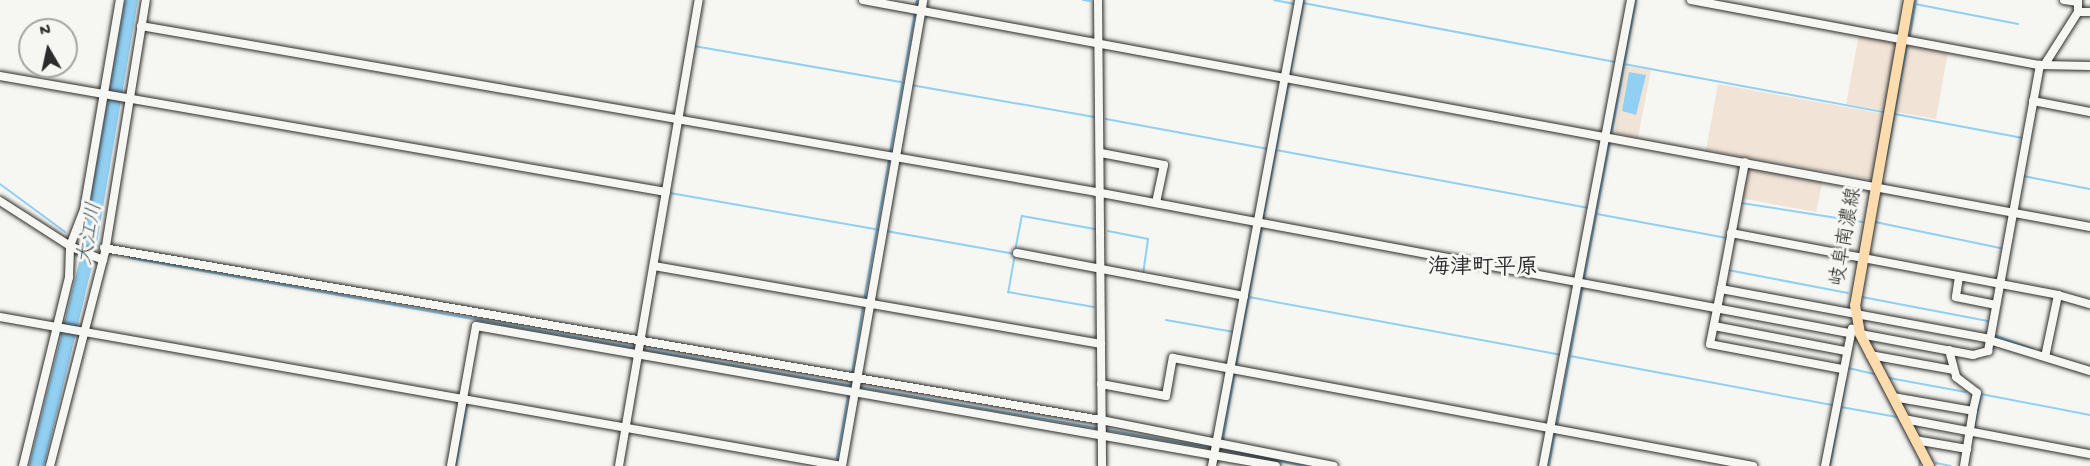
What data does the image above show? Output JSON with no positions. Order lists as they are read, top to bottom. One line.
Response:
{"streets":{"main road":["岐阜南濃線"]},"districts":["海津町平原"],"water":["大江川"],"north":"top"}
